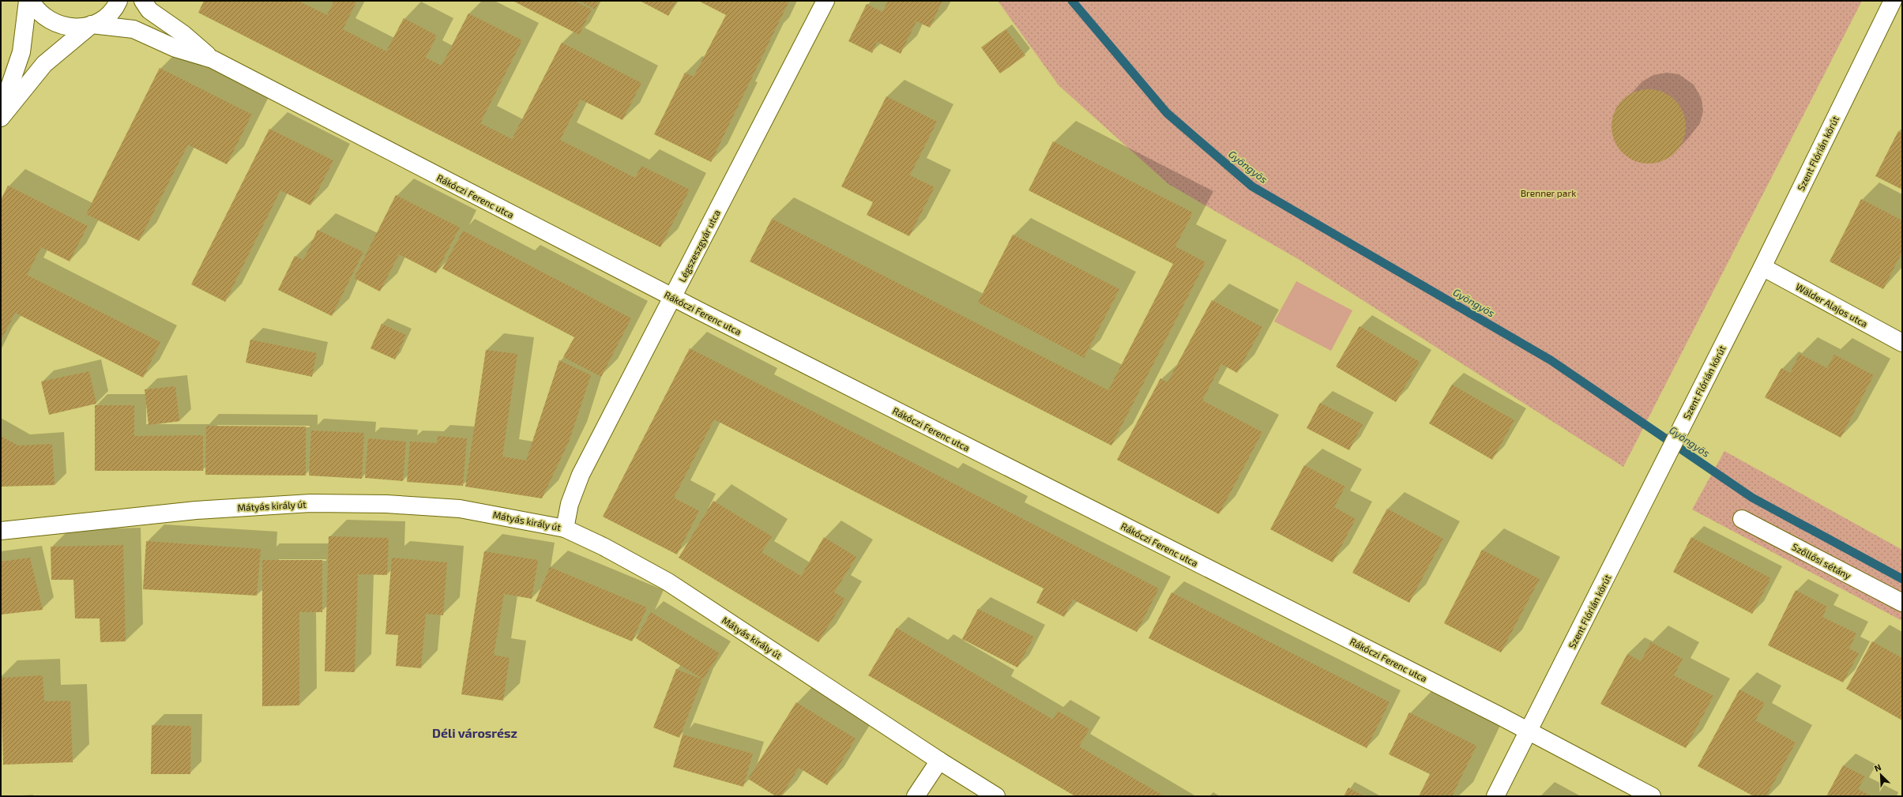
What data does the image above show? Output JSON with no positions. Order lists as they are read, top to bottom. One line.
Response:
{"streets":{"street":["Szent Flórián körút","Rákóczi Ferenc utca","Légszeszgyár utca","Wälder Alajos utca","Mátyás király út","Szőllősi sétány"]},"crossings":[["Szent Flórián körút","Rákóczi Ferenc utca"],["Szent Flórián körút","Wälder Alajos utca"],["Rákóczi Ferenc utca","Légszeszgyár utca"],["Légszeszgyár utca","Mátyás király út"]],"districts":["Déli városrész"],"water":["Gyöngyös"],"parks":["Brenner park"],"north":"top left"}
